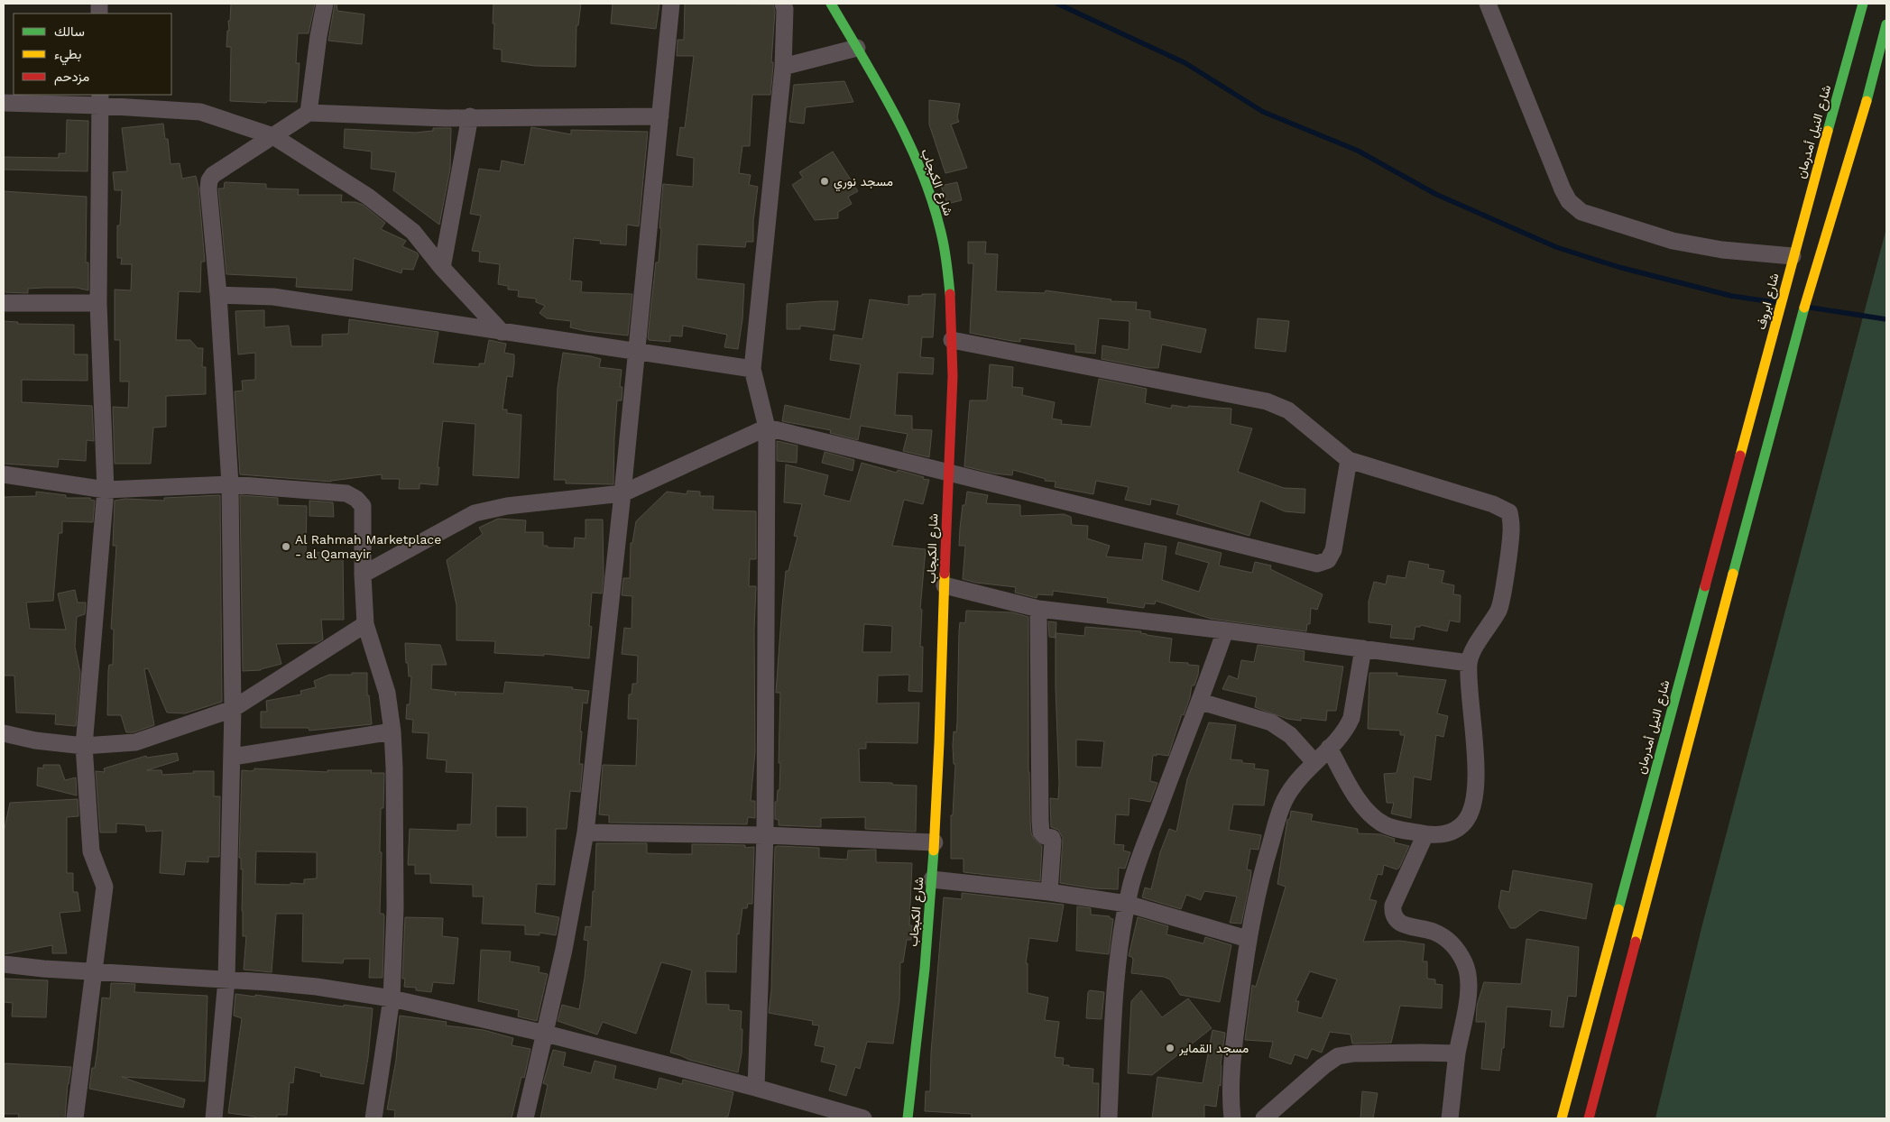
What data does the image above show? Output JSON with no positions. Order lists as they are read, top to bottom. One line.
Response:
{"streets":{"main road":["شارع النيل أمدرمان","شارع الكبجاب","شارع ابروف"]},"crossings":[["شارع النيل أمدرمان","شارع ابروف"]],"places":["مسجد نوري","Al Rahmah Marketplace - al Qamayir","مسجد القماير"],"legend":["سالك","بطيء","مزدحم"]}
